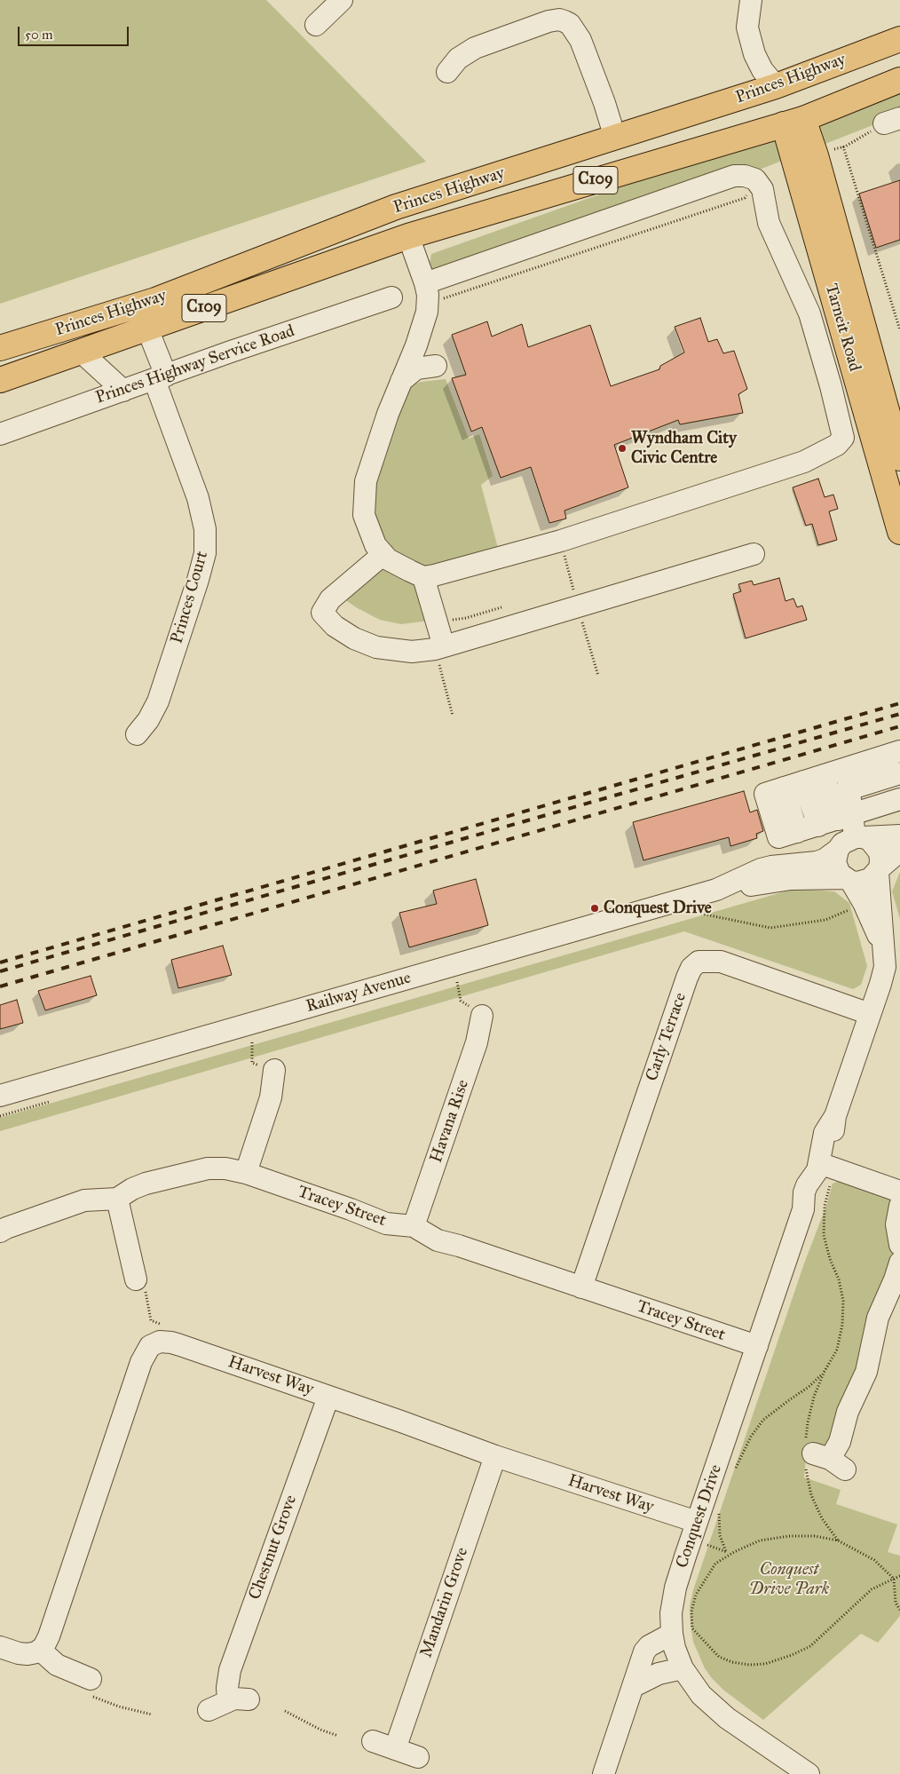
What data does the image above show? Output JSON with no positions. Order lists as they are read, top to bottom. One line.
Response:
{"streets":{"main road":["Princes Highway","C109","Tarneit Road"],"street":["Princes Highway Service Road","Princes Court","Railway Avenue","Carly Terrace","Havana Rise","Tracey Street","Harvest Way","Conquest Drive","Chestnut Grove","Mandarin Grove"]},"crossings":[["Princes Highway","Tarneit Road"],["Princes Highway","Princes Highway Service Road"],["Princes Highway","Princes Court"],["Princes Highway Service Road","Princes Court"],["Railway Avenue","Conquest Drive"],["Carly Terrace","Tracey Street"],["Carly Terrace","Conquest Drive"],["Havana Rise","Tracey Street"],["Tracey Street","Conquest Drive"],["Harvest Way","Conquest Drive"],["Harvest Way","Chestnut Grove"],["Harvest Way","Mandarin Grove"]],"parks":["Conquest Drive Park"],"places":["Wyndham City Civic Centre","Conquest Drive"],"scale_bar":"50 m"}
